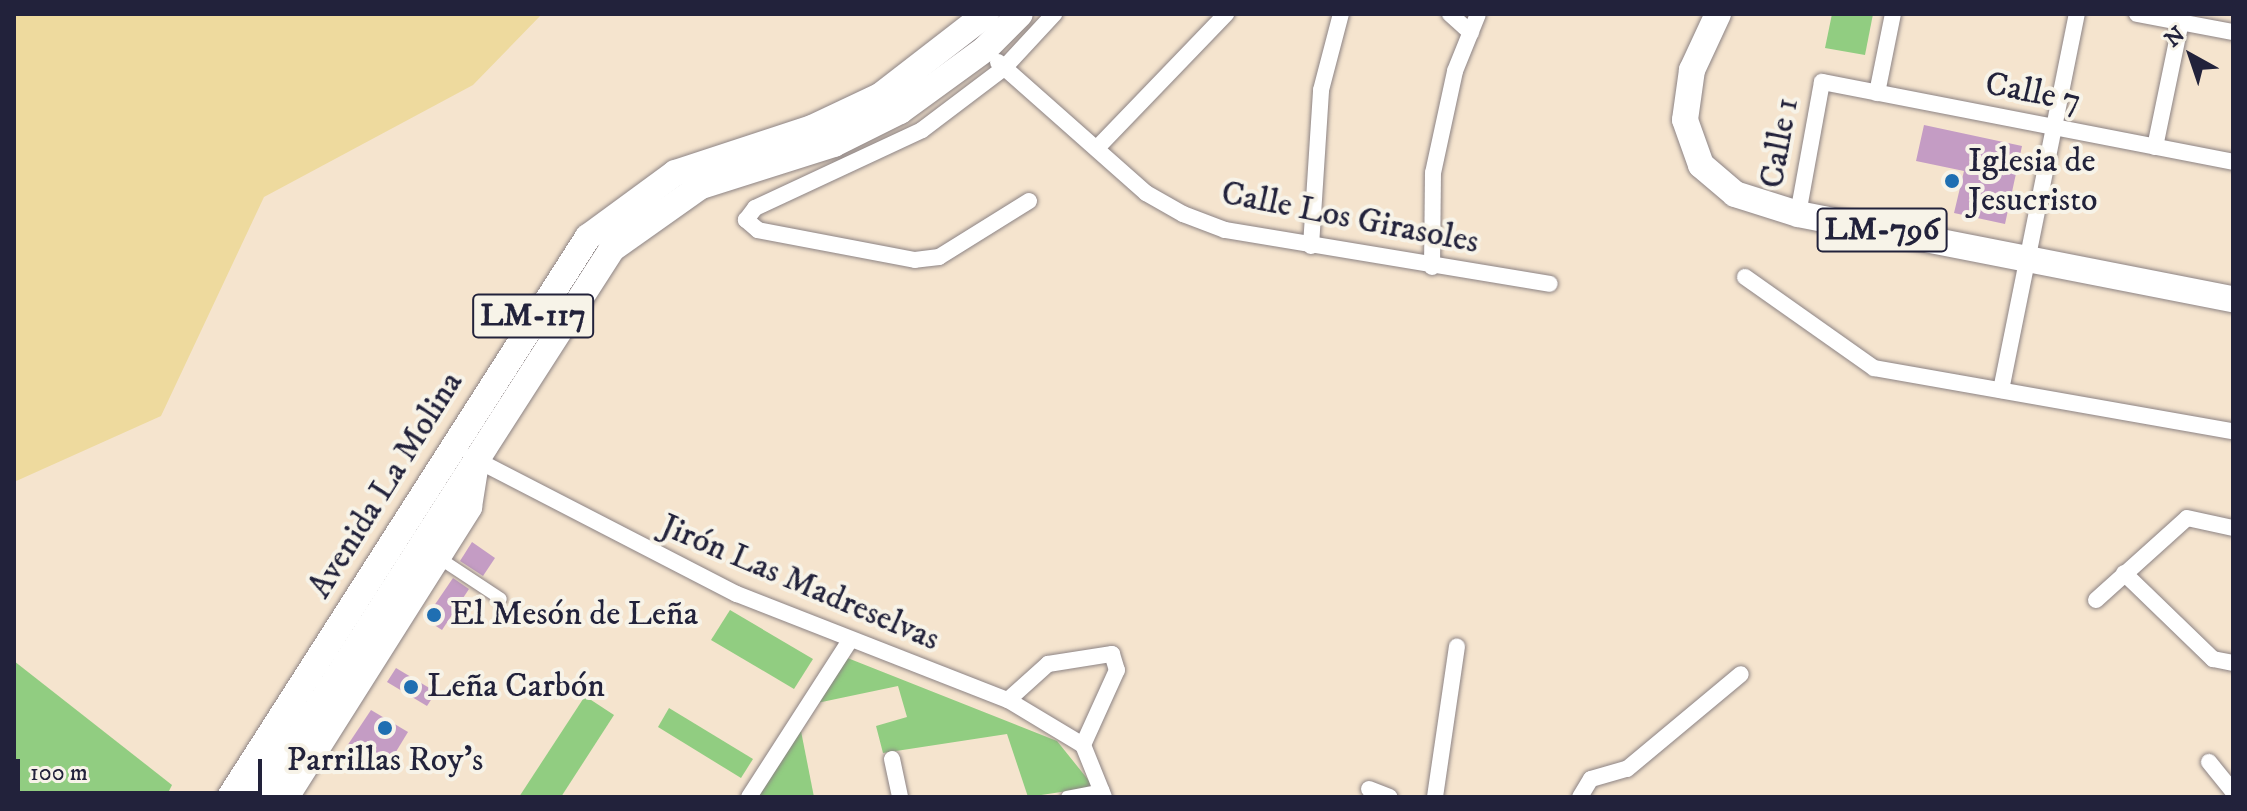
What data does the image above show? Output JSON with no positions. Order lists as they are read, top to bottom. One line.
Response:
{"streets":{"main road":["LM-796","LM-117","Avenida La Molina"],"street":["Calle 7","Calle 1","Calle Los Girasoles","Jirón Las Madreselvas"]},"crossings":[["Calle 7","Calle 1"],["Calle 1","LM-796"],["Calle Los Girasoles","Avenida La Molina"],["Avenida La Molina","Jirón Las Madreselvas"]],"places":["Iglesia de Jesucristo","El Mesón de Leña","Leña Carbón","Parrillas Roy's"],"scale_bar":"100 m","north":"top left"}
